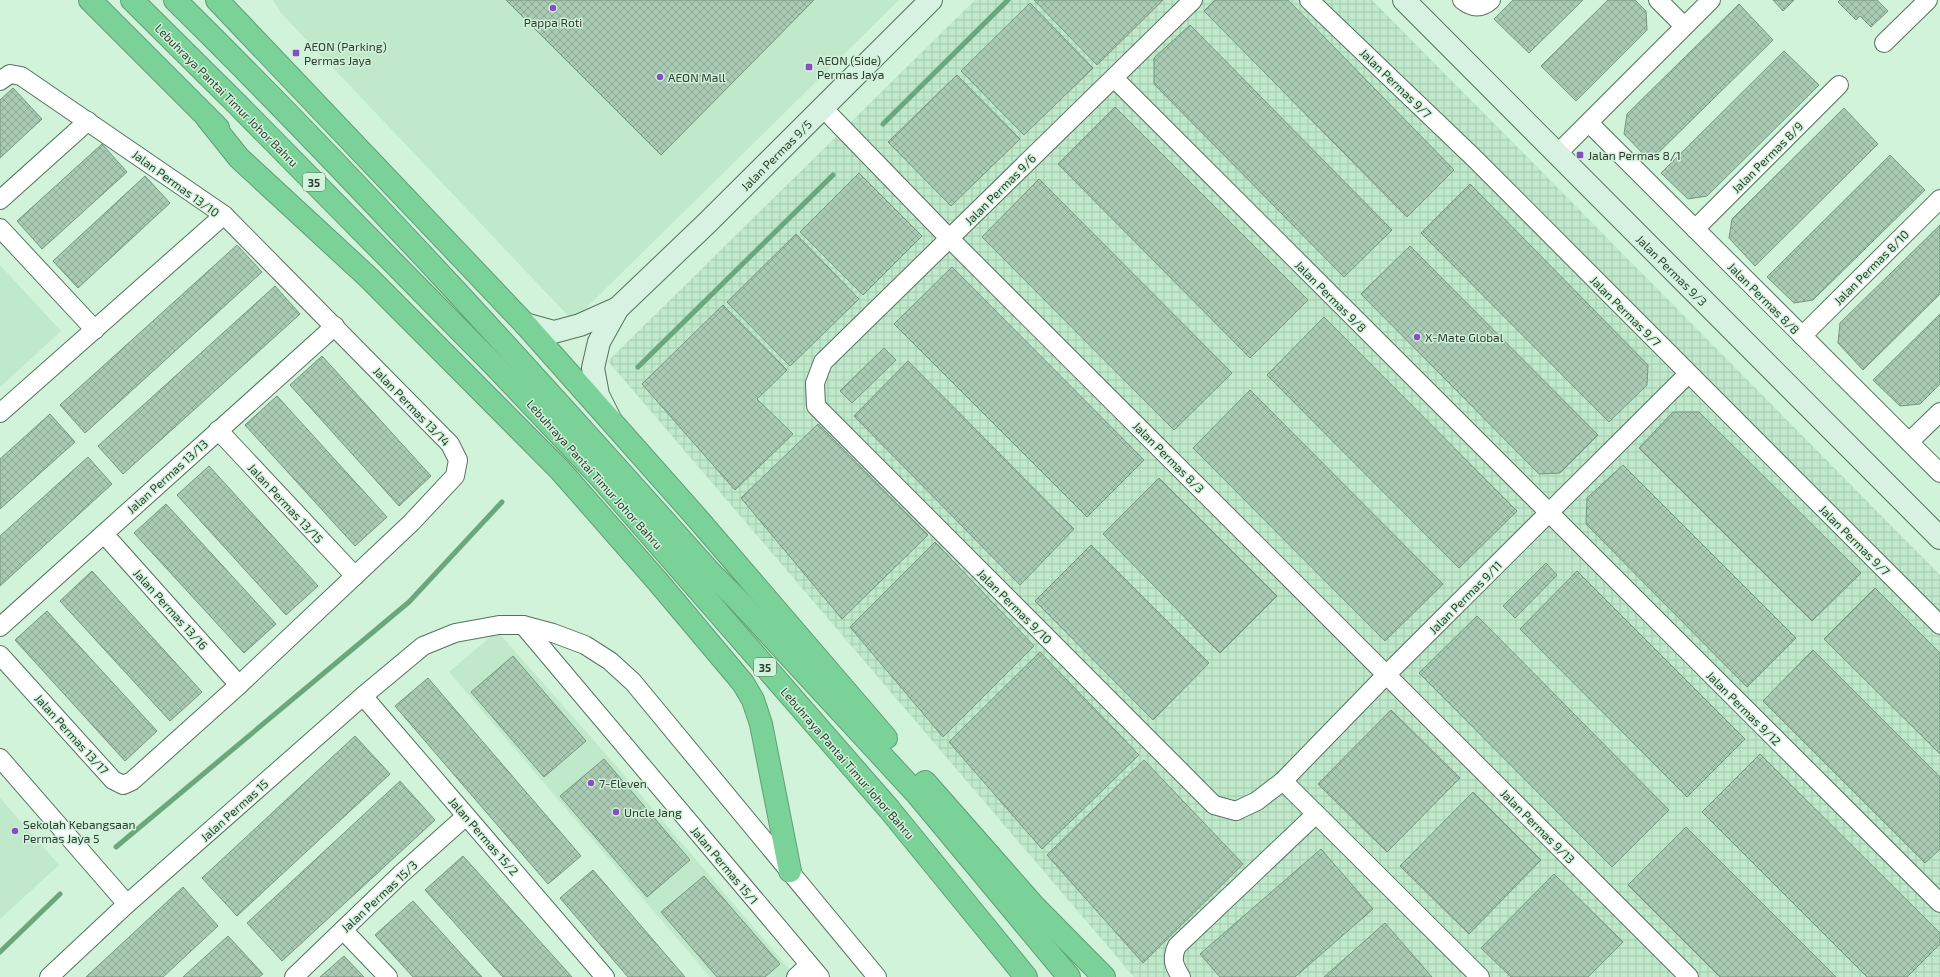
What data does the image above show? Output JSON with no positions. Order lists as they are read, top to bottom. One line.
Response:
{"streets":{"highway":["Lebuhraya Pantai Timur Johor Bahru","35"],"street":["Jalan Permas 9/7","Jalan Permas 9/5","Jalan Permas 8/9","Jalan Permas 13/10","Jalan Permas 9/6","Jalan Permas 8/10","Jalan Permas 9/3","Jalan Permas 9/8","Jalan Permas 8/8","Jalan Permas 13/14","Jalan Permas 8/3","Jalan Permas 13/13","Jalan Permas 13/15","Jalan Permas 9/11","Jalan Permas 9/10","Jalan Permas 13/16","Jalan Permas 9/12","Jalan Permas 13/17","Jalan Permas 15","Jalan Permas 9/13","Jalan Permas 15/2","Jalan Permas 15/1","Jalan Permas 15/3"]},"crossings":[["Jalan Permas 9/7","Jalan Permas 9/11"],["Jalan Permas 9/5","Jalan Permas 8/3"],["Jalan Permas 8/9","Jalan Permas 8/8"],["Jalan Permas 13/10","Jalan Permas 13/14"],["Jalan Permas 9/6","Jalan Permas 9/8"],["Jalan Permas 9/6","Jalan Permas 8/3"],["Jalan Permas 9/6","Jalan Permas 9/10"],["Jalan Permas 8/10","Jalan Permas 8/8"],["Jalan Permas 9/8","Jalan Permas 9/11"],["Jalan Permas 9/8","Jalan Permas 9/12"],["Jalan Permas 13/14","Jalan Permas 13/13"],["Jalan Permas 13/14","Jalan Permas 13/15"],["Jalan Permas 13/14","Jalan Permas 13/16"],["Jalan Permas 13/14","Jalan Permas 13/17"],["Jalan Permas 8/3","Jalan Permas 9/11"],["Jalan Permas 8/3","Jalan Permas 9/13"],["Jalan Permas 13/13","Jalan Permas 13/15"],["Jalan Permas 13/13","Jalan Permas 13/16"],["Jalan Permas 9/11","Jalan Permas 9/10"],["Jalan Permas 9/11","Jalan Permas 9/12"],["Jalan Permas 9/11","Jalan Permas 9/13"],["Jalan Permas 13/16","Jalan Permas 13/17"],["Jalan Permas 15","Jalan Permas 15/2"],["Jalan Permas 15","Jalan Permas 15/1"],["Jalan Permas 15/2","Jalan Permas 15/3"]],"places":{"other":["Pappa Roti","AEON Mall","X-Mate Global","7-Eleven","Uncle Jang","Sekolah Kebangsaan Permas Jaya 5"],"transit":["AEON (Parking) Permas Jaya","AEON (Side) Permas Jaya","Jalan Permas 8/1"]}}
